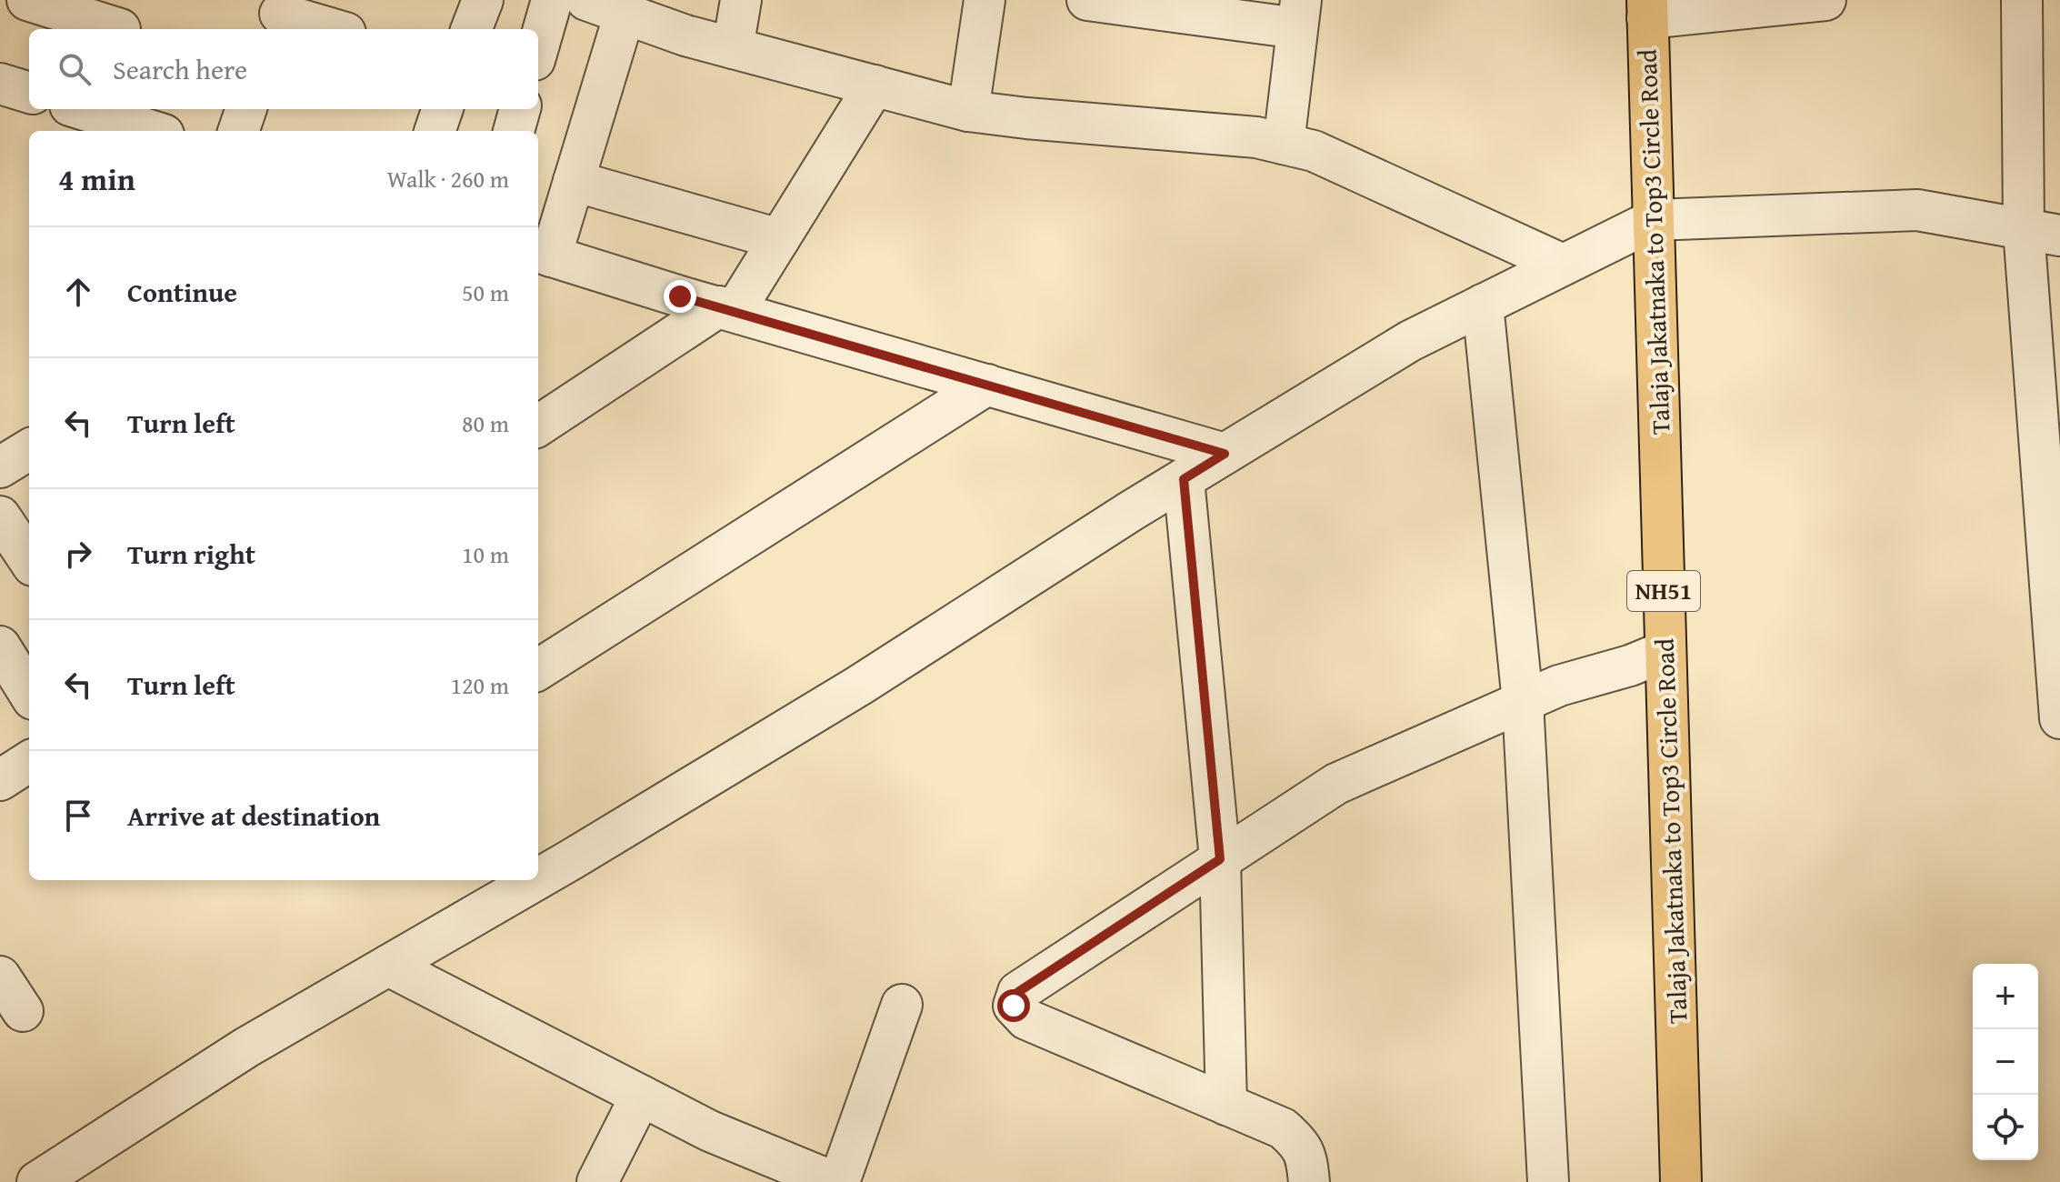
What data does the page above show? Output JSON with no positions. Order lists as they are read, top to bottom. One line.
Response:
{"streets":{"highway":["Talaja Jakatnaka to Top3 Circle Road","NH51"]},"page":{"search":"Search here","heading":["4 min","Walk · 260 m"],"list":[["Continue","50 m"],["Turn left","80 m"],["Turn right","10 m"],["Turn left","120 m"],"Arrive at destination"],"map_buttons":["+","−"]}}
